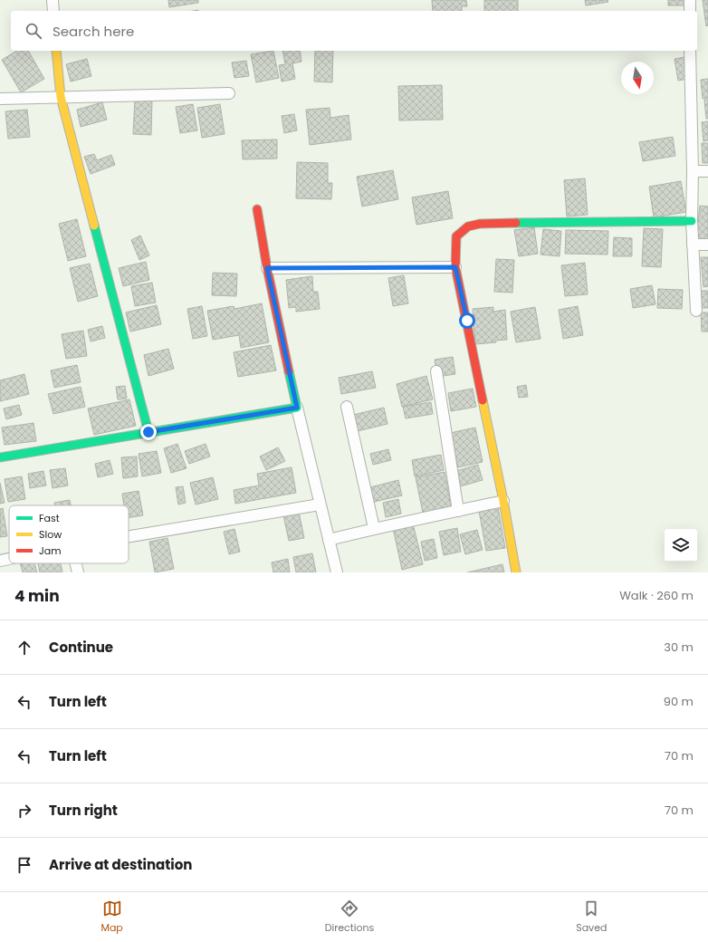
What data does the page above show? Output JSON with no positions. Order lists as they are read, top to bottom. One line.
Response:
{"legend":["Fast","Slow","Jam"],"north":"bottom","page":{"search":"Search here","heading":["4 min","Walk · 260 m"],"list":[["Continue","30 m"],["Turn left","90 m"],["Turn left","70 m"],["Turn right","70 m"],"Arrive at destination"],"nav":["Map","Directions","Saved"]}}
